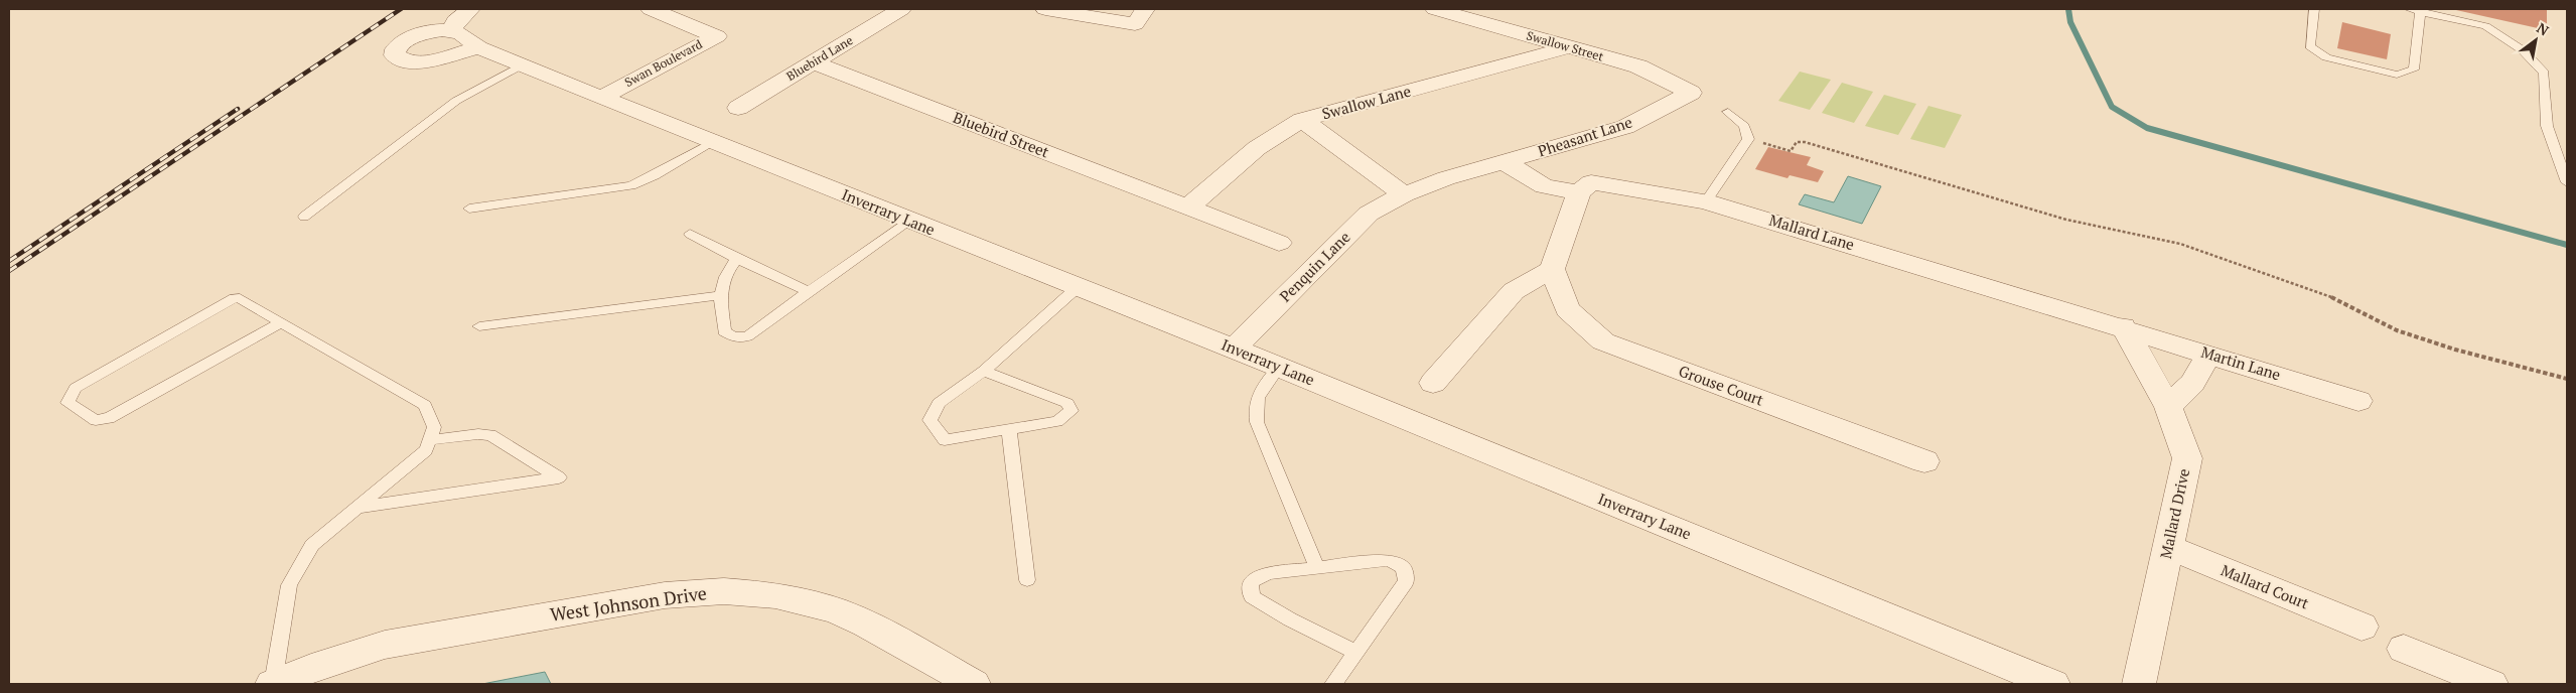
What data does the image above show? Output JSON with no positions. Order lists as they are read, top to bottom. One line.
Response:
{"streets":{"street":["Swallow Street","Bluebird Lane","Swan Boulevard","Swallow Lane","Bluebird Street","Pheasant Lane","Inverrary Lane","Mallard Lane","Penquin Lane","Martin Lane","Grouse Court","Mallard Drive","Mallard Court","West Johnson Drive"]},"crossings":[["Swallow Street","Swallow Lane"],["Swallow Street","Pheasant Lane"],["Bluebird Lane","Bluebird Street"],["Swan Boulevard","Inverrary Lane"],["Swallow Lane","Bluebird Street"],["Pheasant Lane","Penquin Lane"],["Inverrary Lane","Penquin Lane"],["Mallard Lane","Martin Lane"],["Mallard Lane","Mallard Drive"],["Martin Lane","Mallard Drive"],["Mallard Drive","Mallard Court"]],"north":"top right"}
